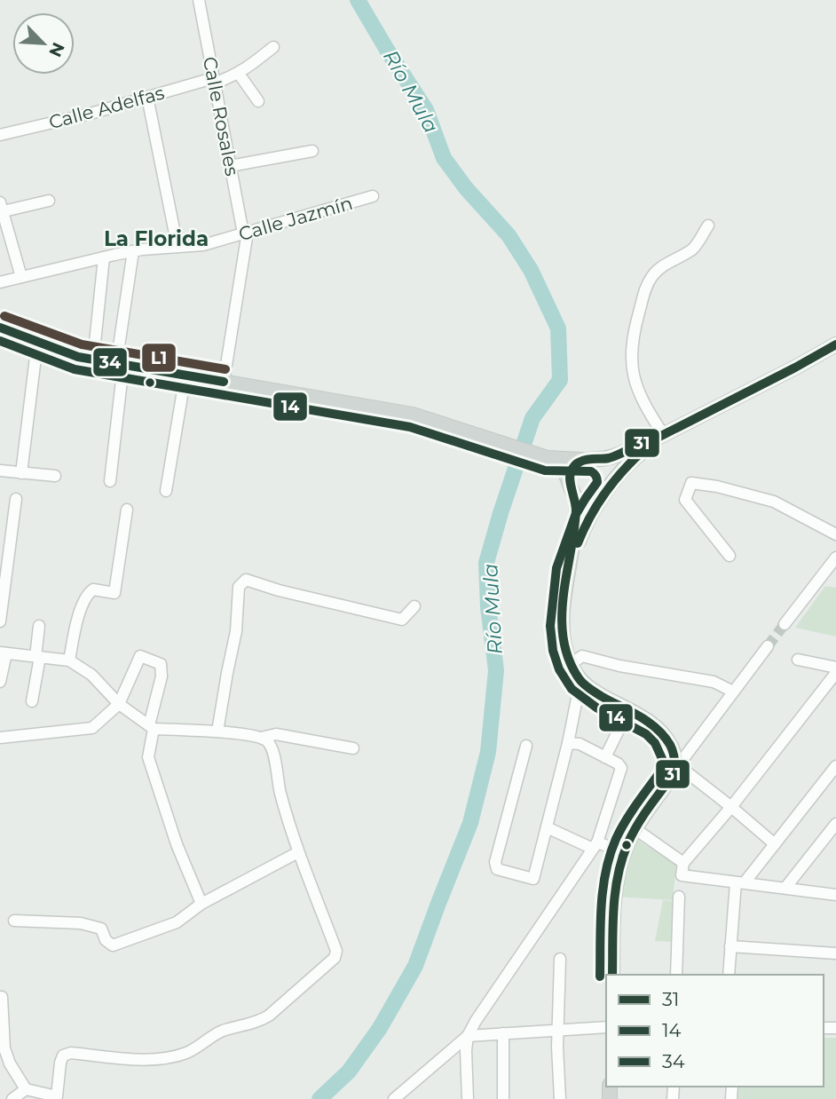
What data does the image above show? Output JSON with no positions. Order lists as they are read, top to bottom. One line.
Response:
{"streets":{"street":["Calle Adelfas","Calle Rosales","Calle Jazmín"]},"crossings":[["Calle Adelfas","Calle Rosales"],["Calle Rosales","Calle Jazmín"]],"districts":["La Florida"],"water":["Río Mula"],"lines":["transit line L1","transit line 34","transit line 14","transit line 31"],"legend":["31","14","34"],"north":"bottom right"}
